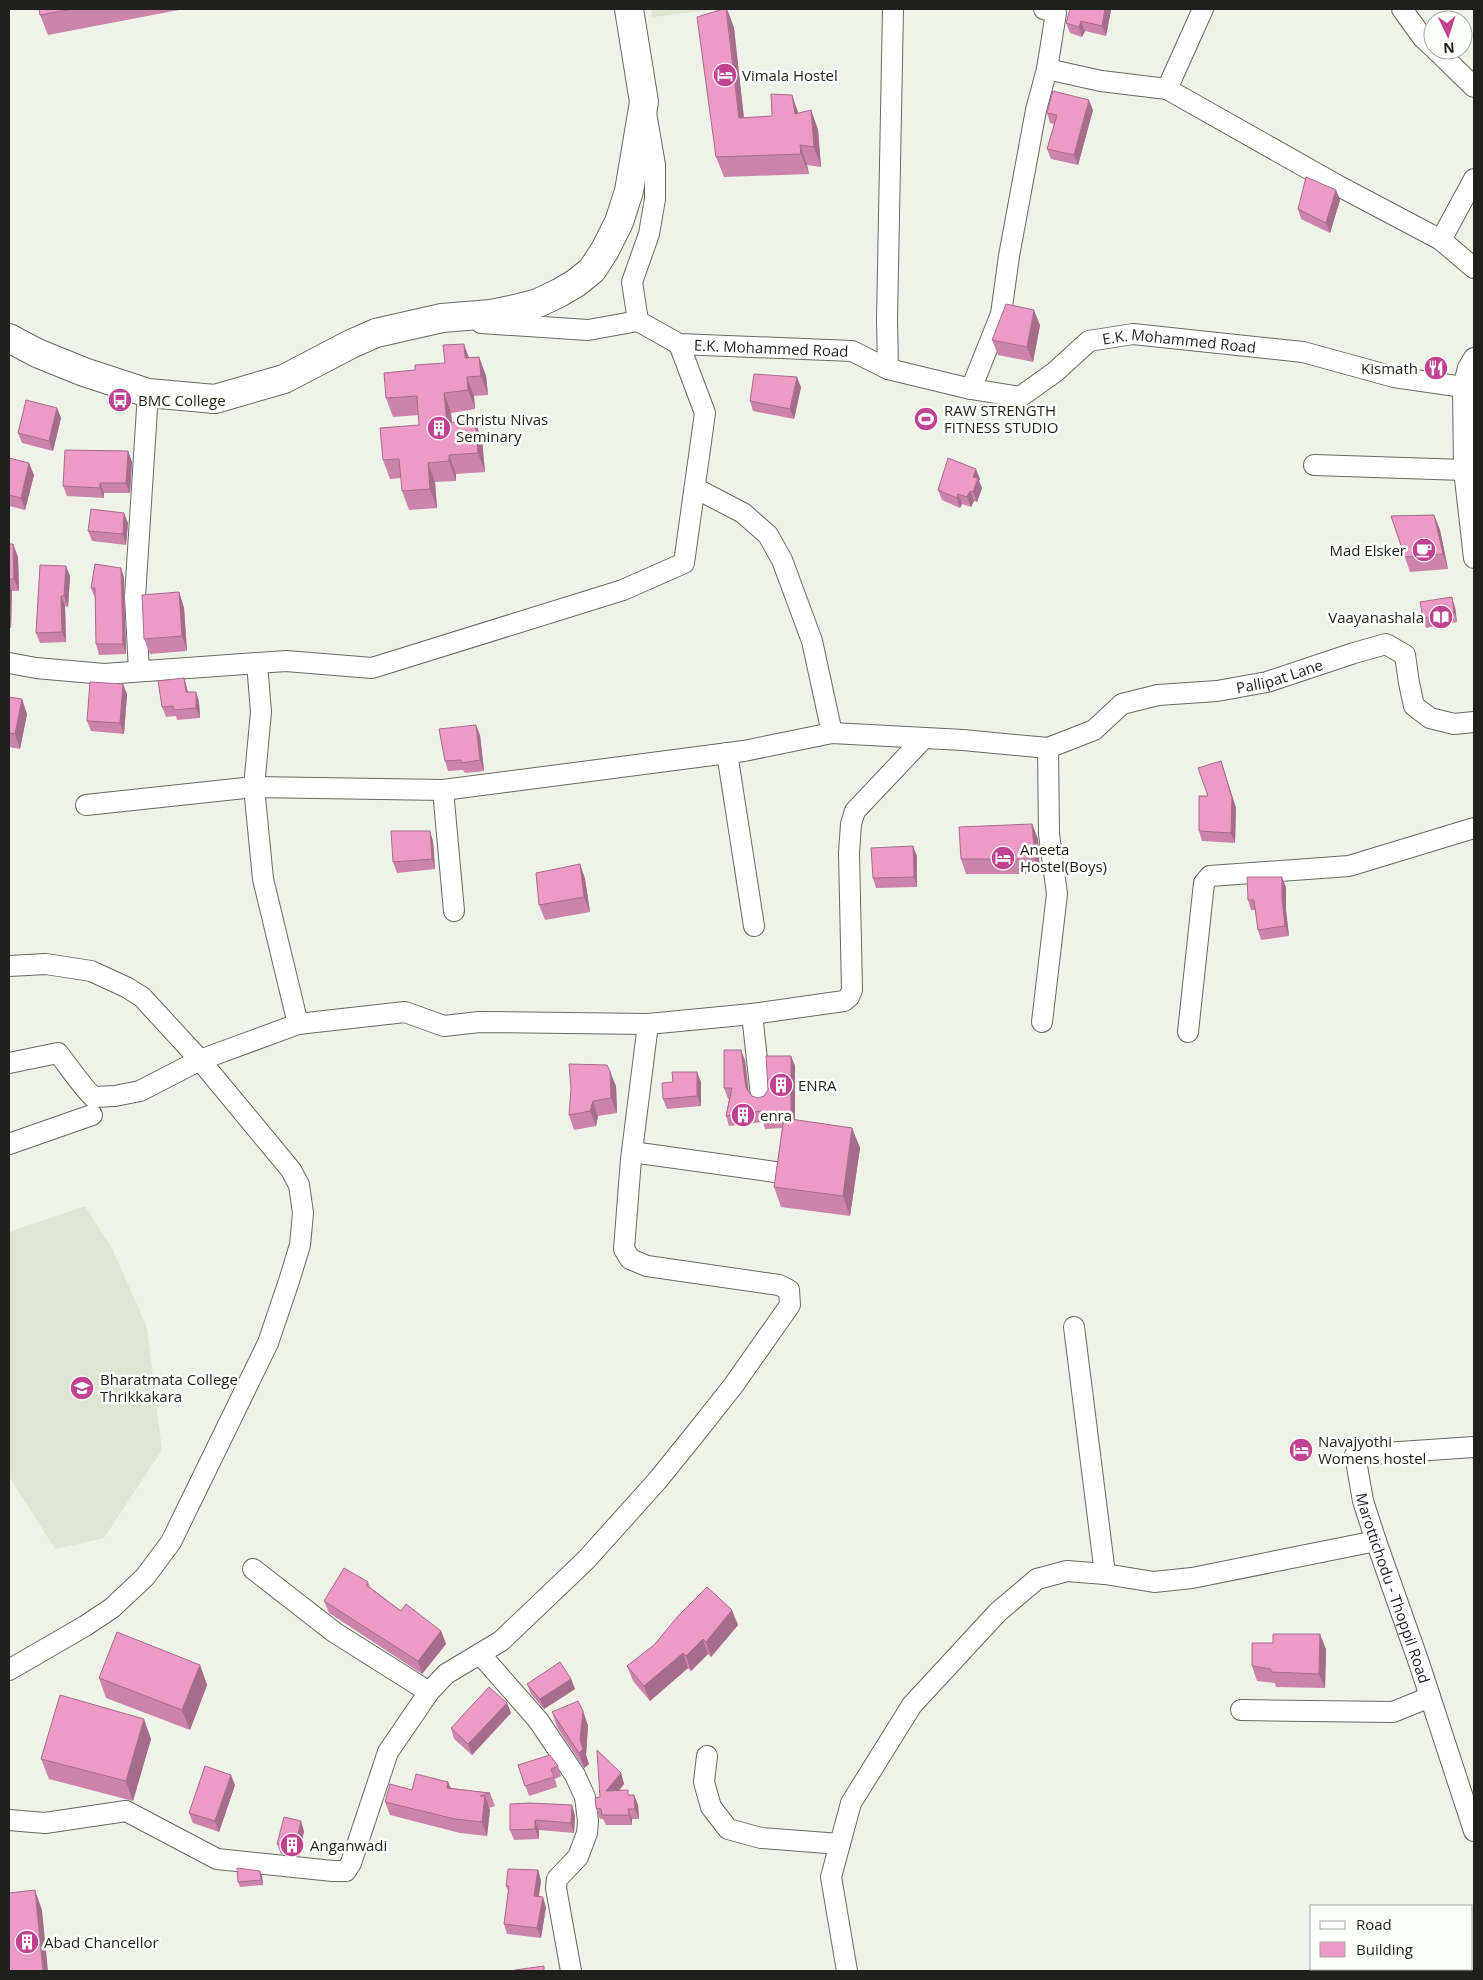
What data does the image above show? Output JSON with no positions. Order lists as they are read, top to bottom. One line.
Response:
{"streets":{"street":["E.K. Mohammed Road","Pallipat Lane","Marottichodu - Thoppil Road"]},"places":{"hotel":["Vimala Hostel","Aneeta Hostel(Boys)","Navajyothi Womens hostel"],"restaurant":["Kismath"],"bus stop":["BMC College"],"sports":["RAW STRENGTH FITNESS STUDIO"],"building":["Christu Nivas Seminary","ENRA","enra","Anganwadi","Abad Chancellor"],"cafe":["Mad Elsker"],"library":["Vaayanashala"],"school or university":["Bharatmata College Thrikkakara"]},"legend":["Road","Building"],"north":"bottom"}
